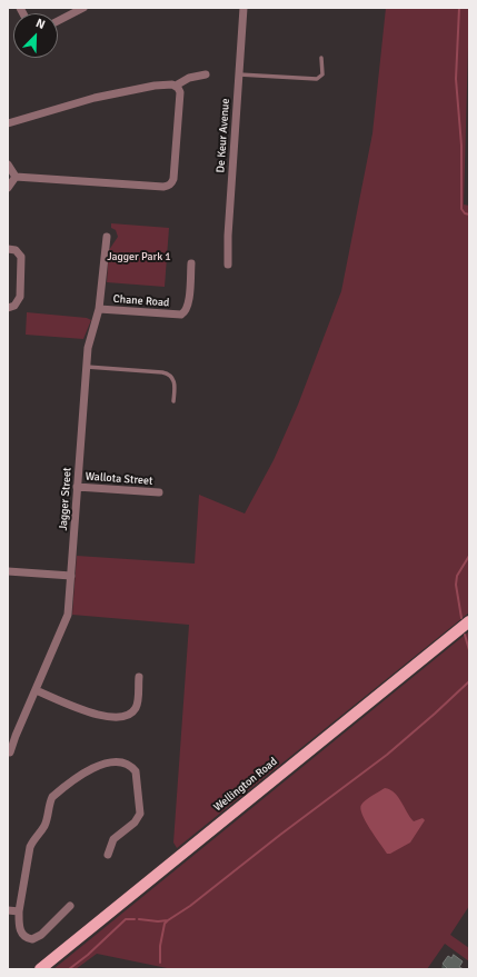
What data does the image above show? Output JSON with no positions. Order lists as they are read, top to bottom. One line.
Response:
{"streets":{"main road":["Wellington Road"],"street":["De Keur Avenue","Chane Road","Wallota Street","Jagger Street"]},"crossings":[["Chane Road","Jagger Street"],["Wallota Street","Jagger Street"]],"parks":["Jagger Park 1"],"north":"top right"}
